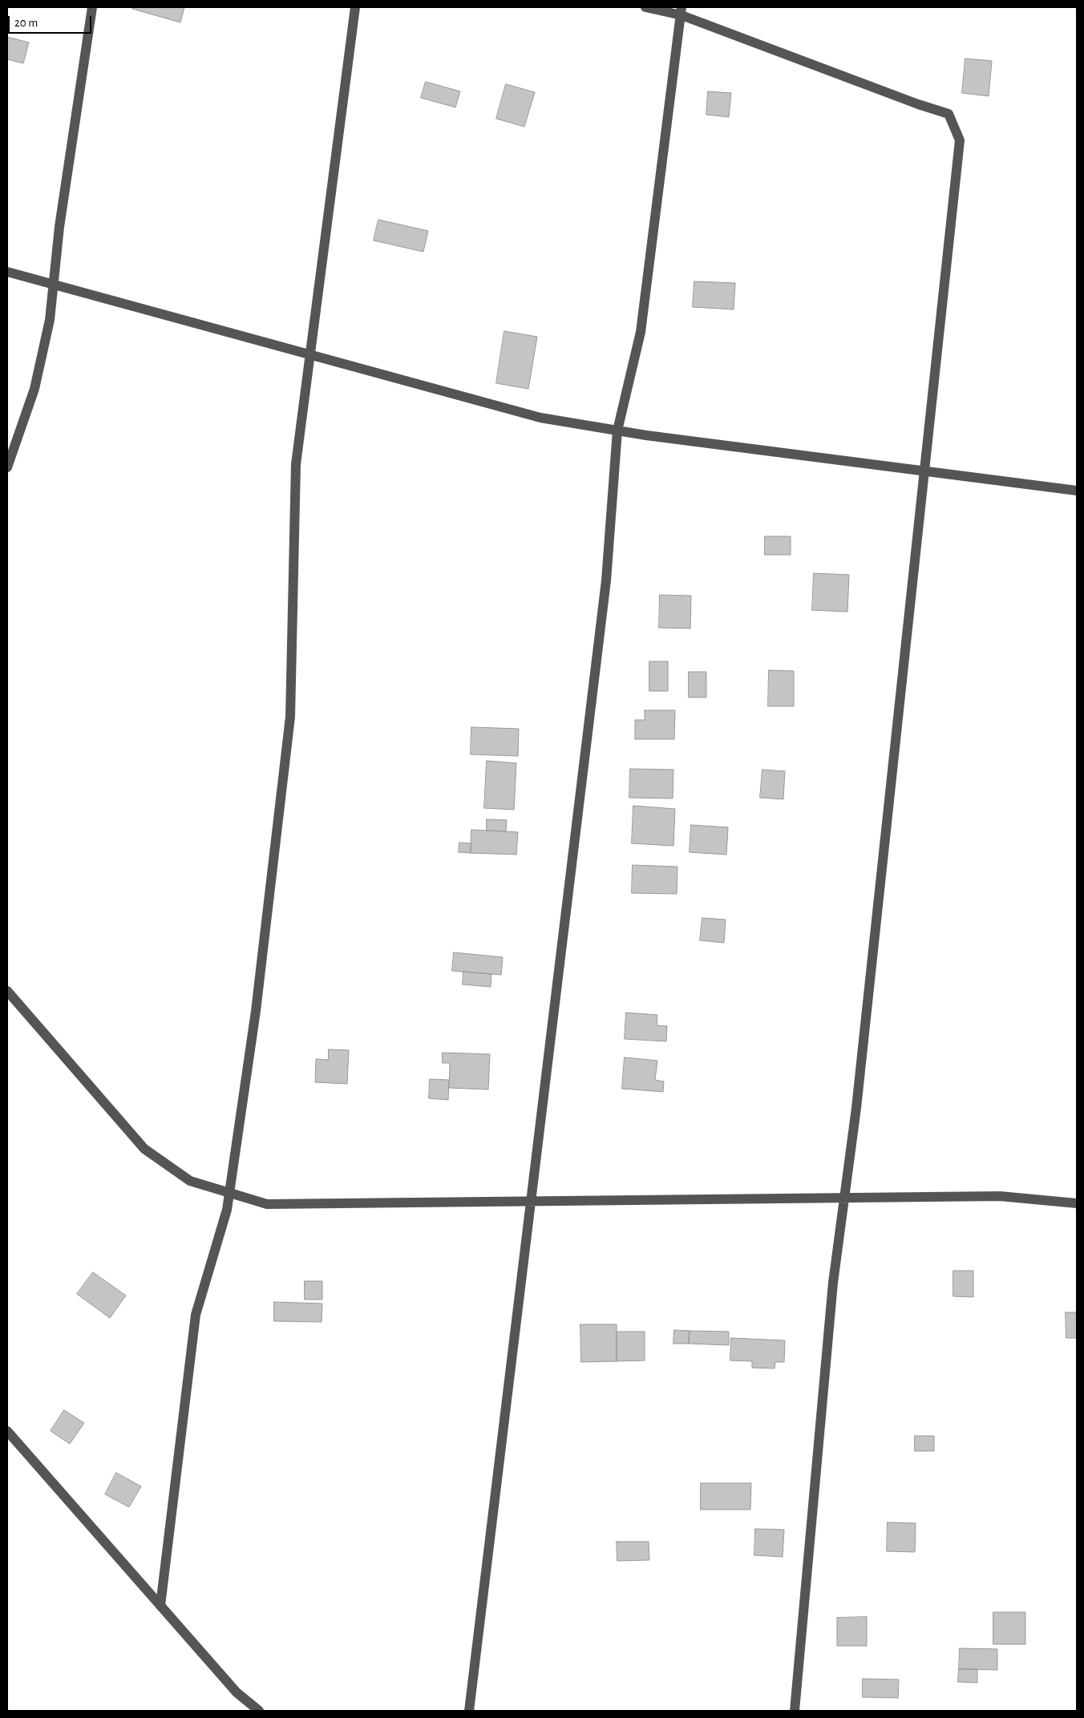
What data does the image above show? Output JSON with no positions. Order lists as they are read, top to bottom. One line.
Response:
{"scale_bar":"20 m"}
